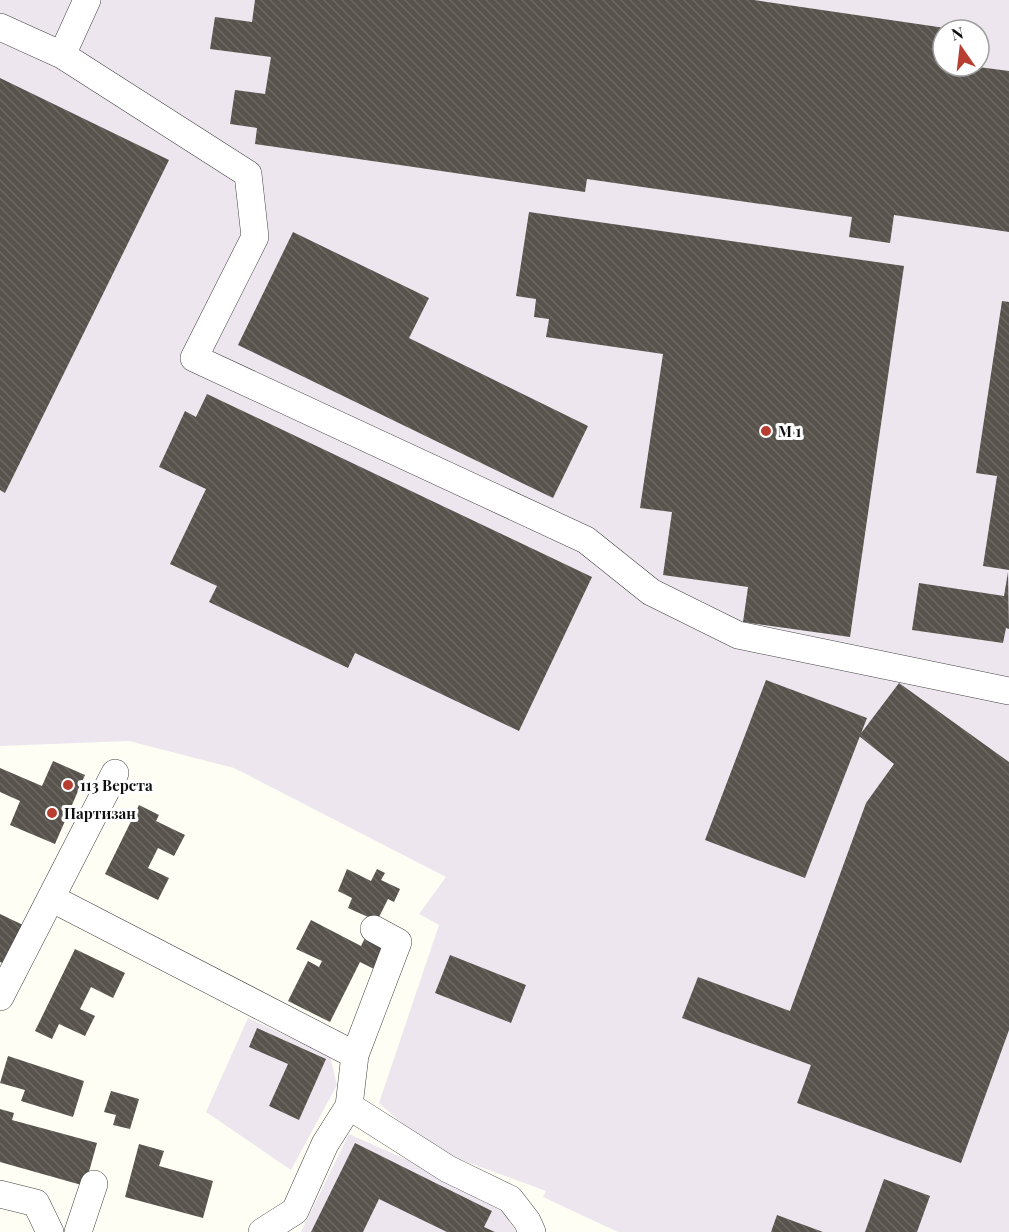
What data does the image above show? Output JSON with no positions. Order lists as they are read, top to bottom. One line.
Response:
{"places":["M 1","113 Верста","Партизан"],"north":"top"}
